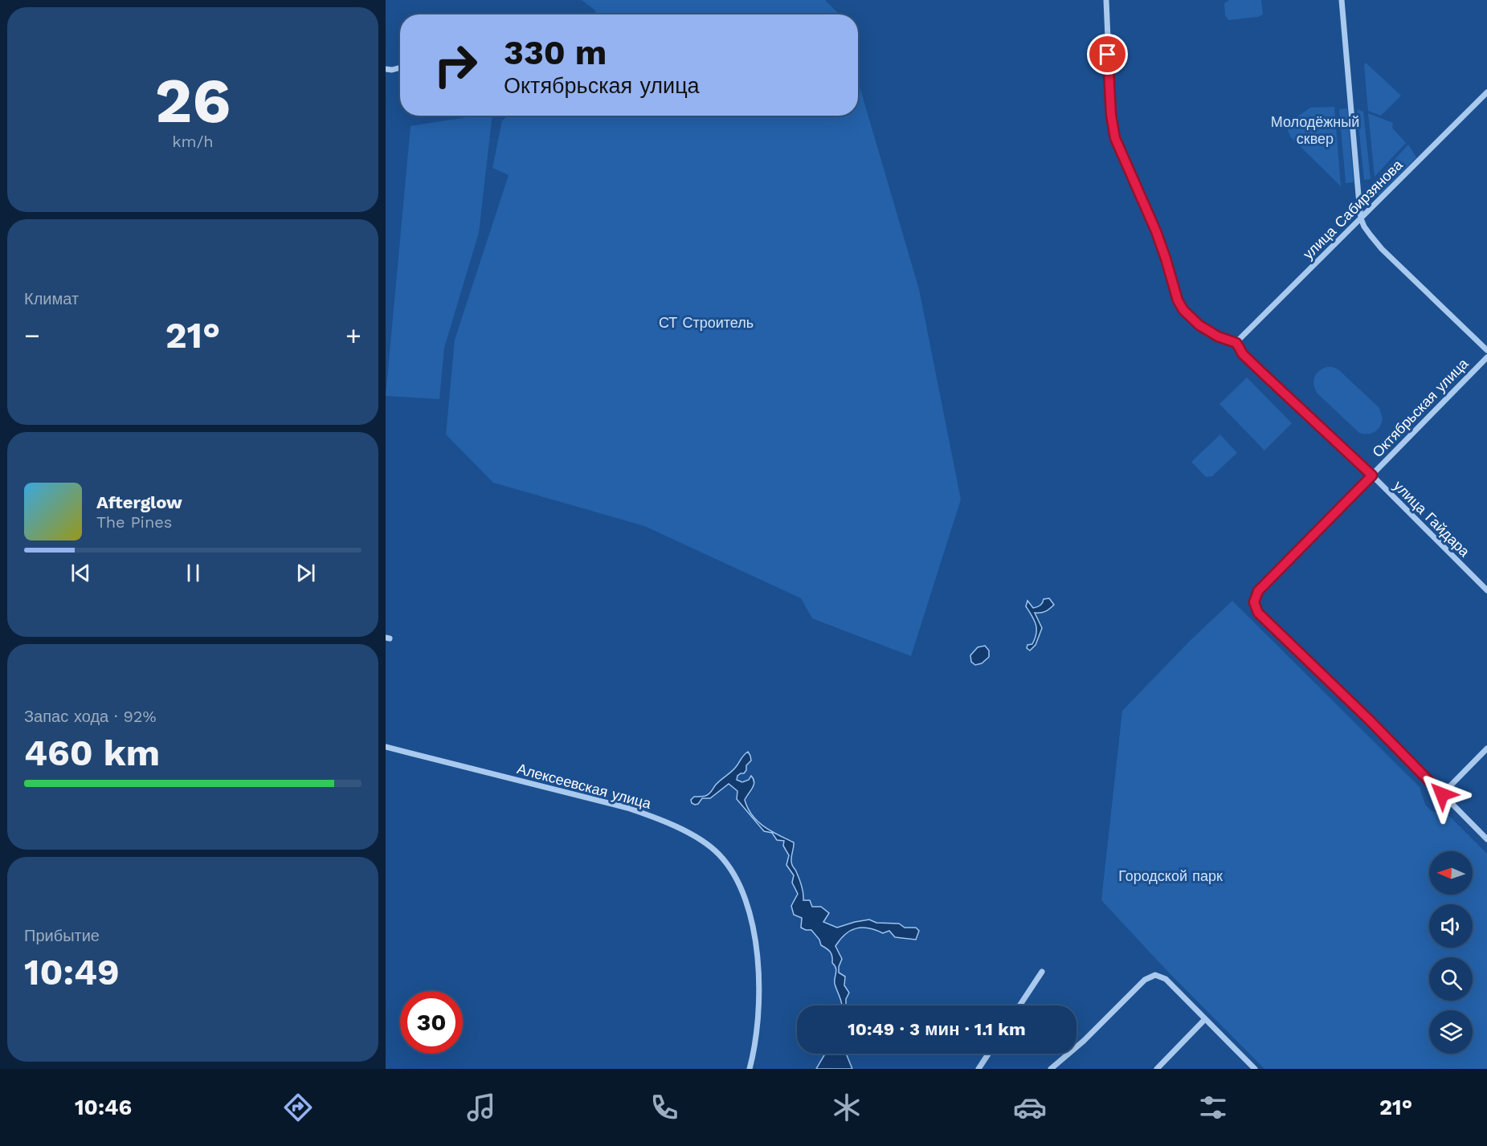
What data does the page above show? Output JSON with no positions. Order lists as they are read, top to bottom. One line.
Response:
{"streets":{"street":["улица Сабирзянова","Октябрьская улица","улица Гайдара","Алексеевская улица"]},"crossings":[["улица Сабирзянова","улица Гайдара"],["Октябрьская улица","улица Гайдара"]],"parks":["Молодёжный сквер","СТ Строитель","Городской парк"],"north":"left","page":{"tile":[["26","km/h"],"Климат",["Запас хода · 92%","460 km"],["Прибытие","10:49"]],"turn":["330 m","Октябрьская улица"],"heat":["−","21°","+"],"song":["Afterglow","The Pines"],"limit":"30","trip":"10:49 · 3 мин · 1.1 km","tabs":["10:46","21°"]}}
